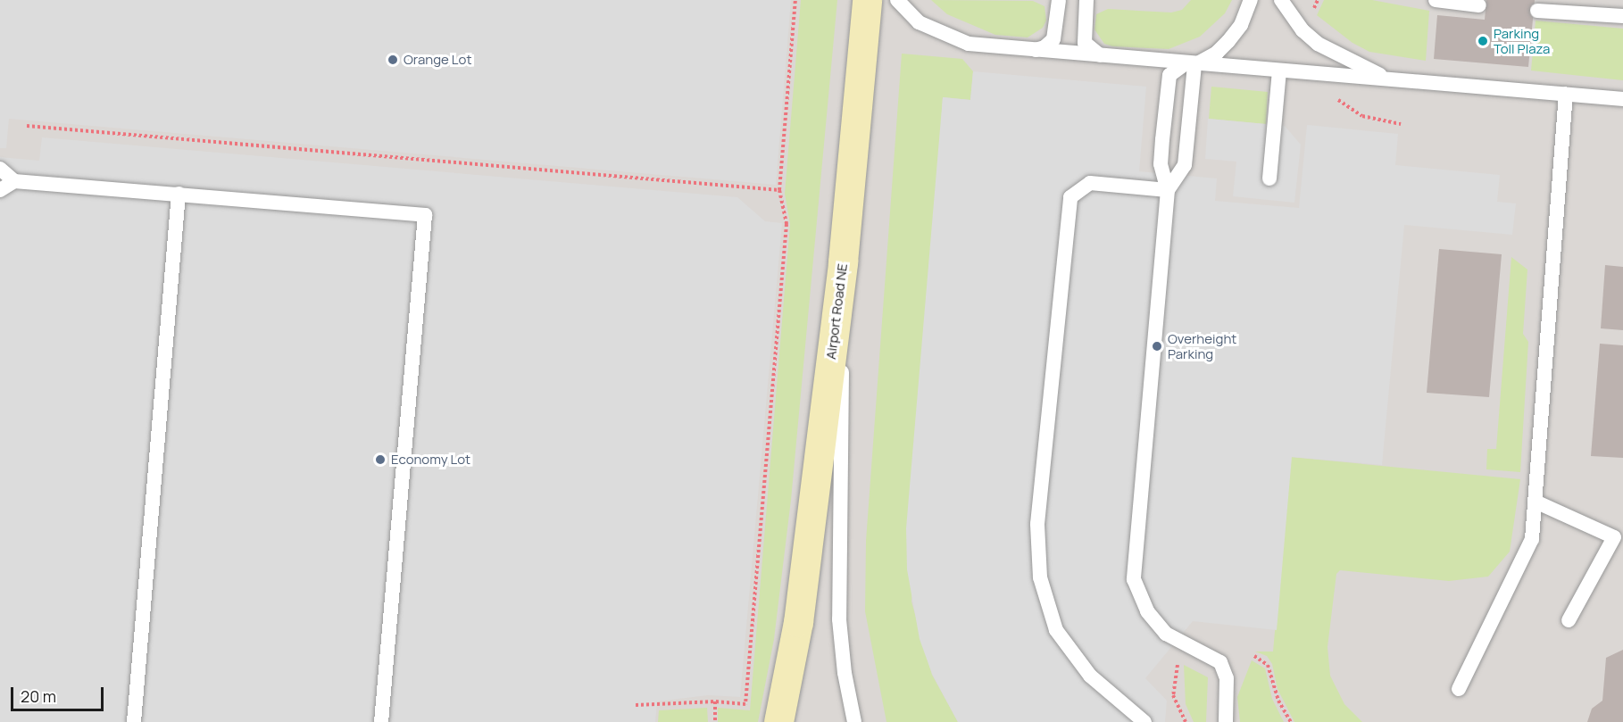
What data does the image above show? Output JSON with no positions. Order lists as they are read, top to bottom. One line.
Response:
{"streets":{"main road":["Airport Road NE"]},"places":["Parking Toll Plaza","Orange Lot","Overheight Parking","Economy Lot"],"scale_bar":"20 m"}
